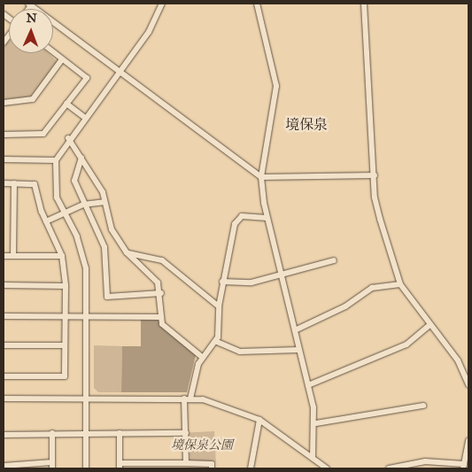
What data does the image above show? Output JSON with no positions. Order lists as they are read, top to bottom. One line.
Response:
{"districts":["境保泉"],"parks":["境保泉公園"],"north":"top"}
